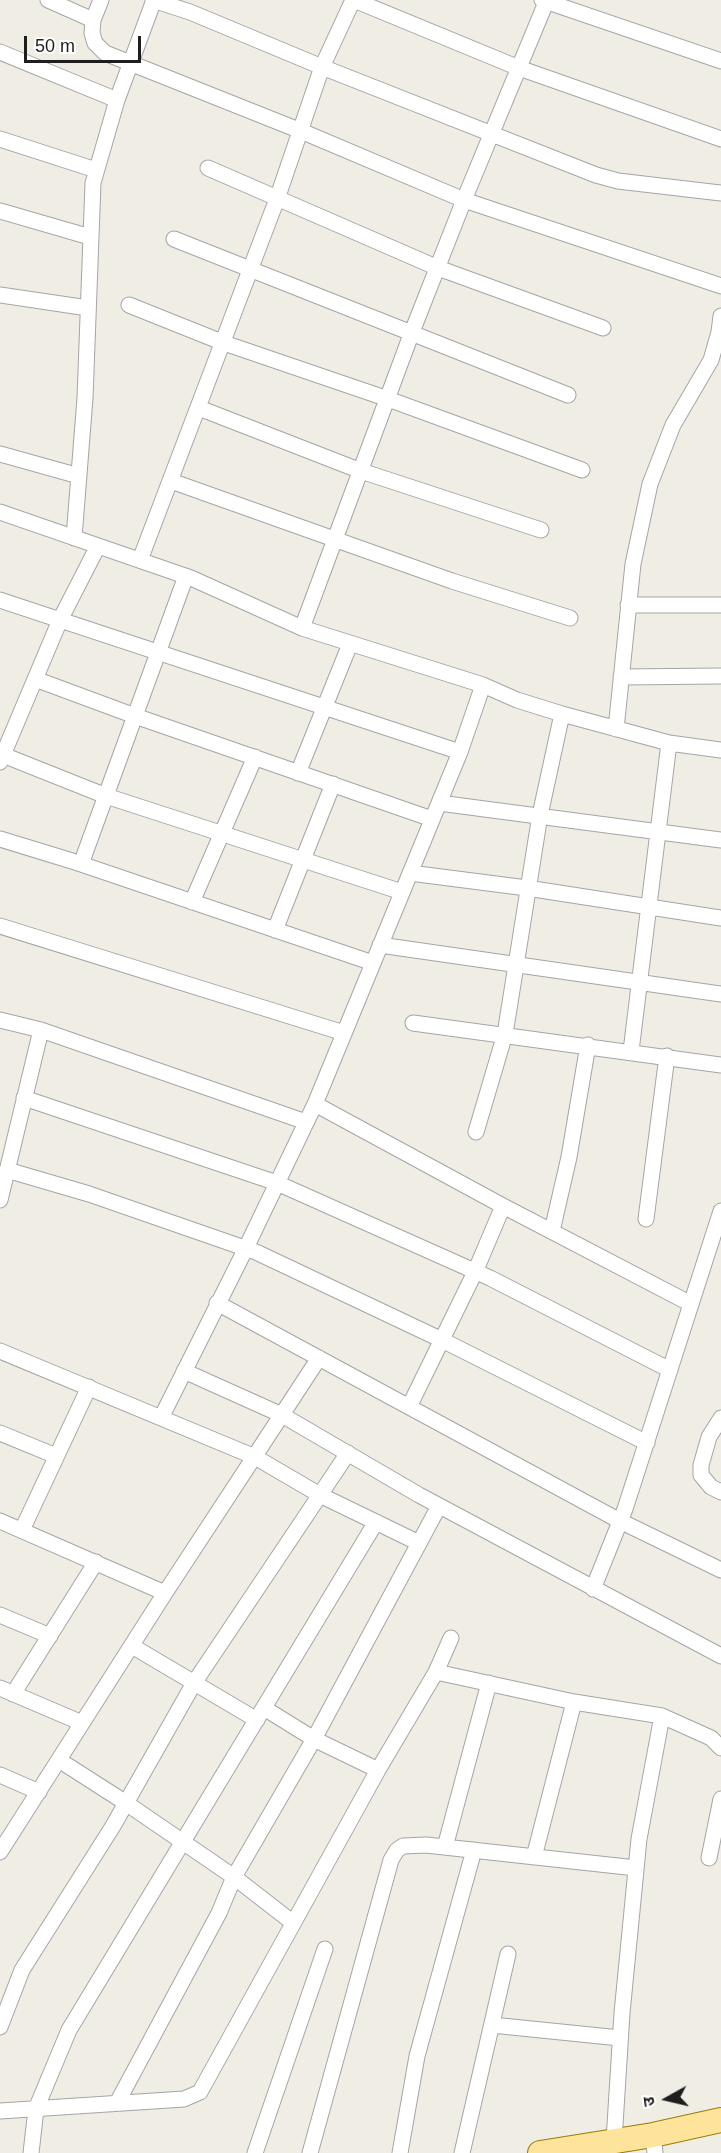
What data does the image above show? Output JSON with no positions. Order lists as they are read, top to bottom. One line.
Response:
{"scale_bar":"50 m","north":"left"}
